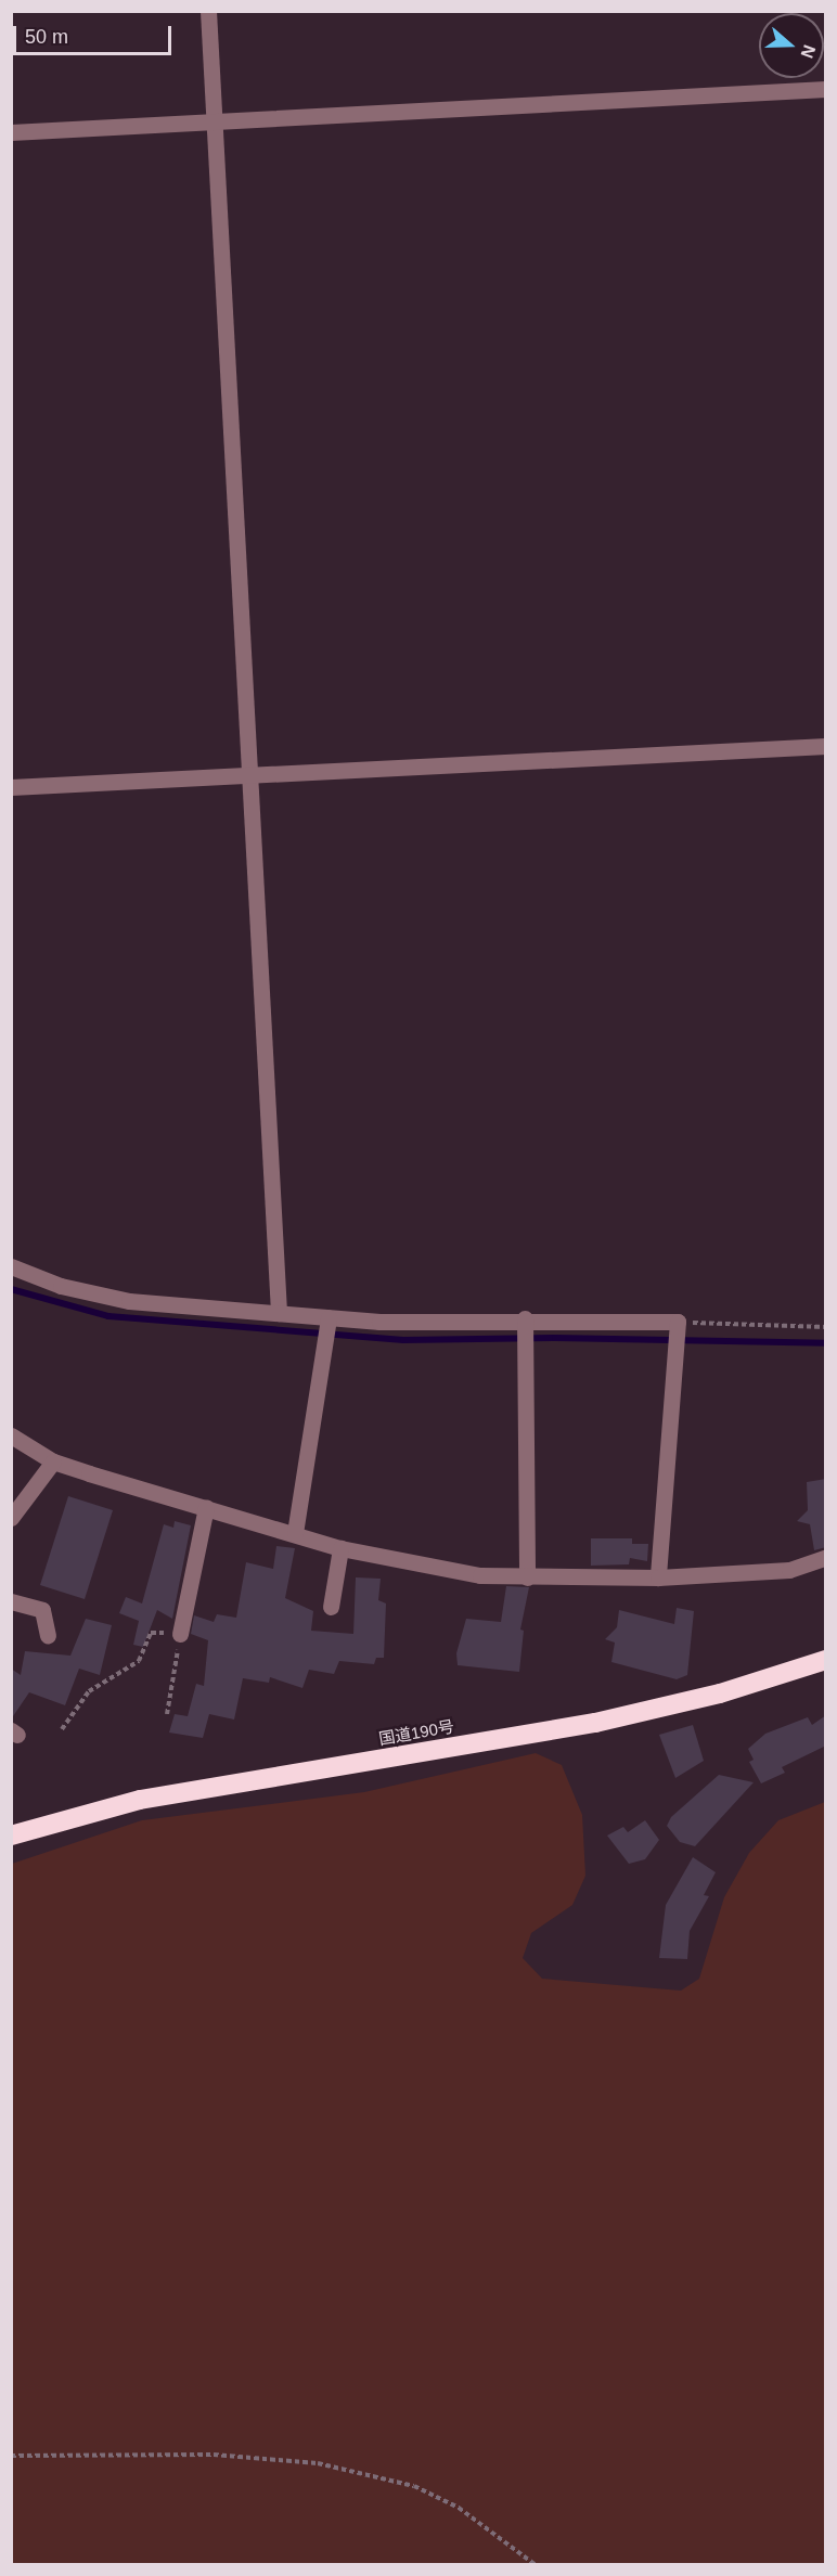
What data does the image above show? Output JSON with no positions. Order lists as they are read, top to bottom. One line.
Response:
{"streets":{"highway":["国道190号"]},"scale_bar":"50 m","north":"right"}
